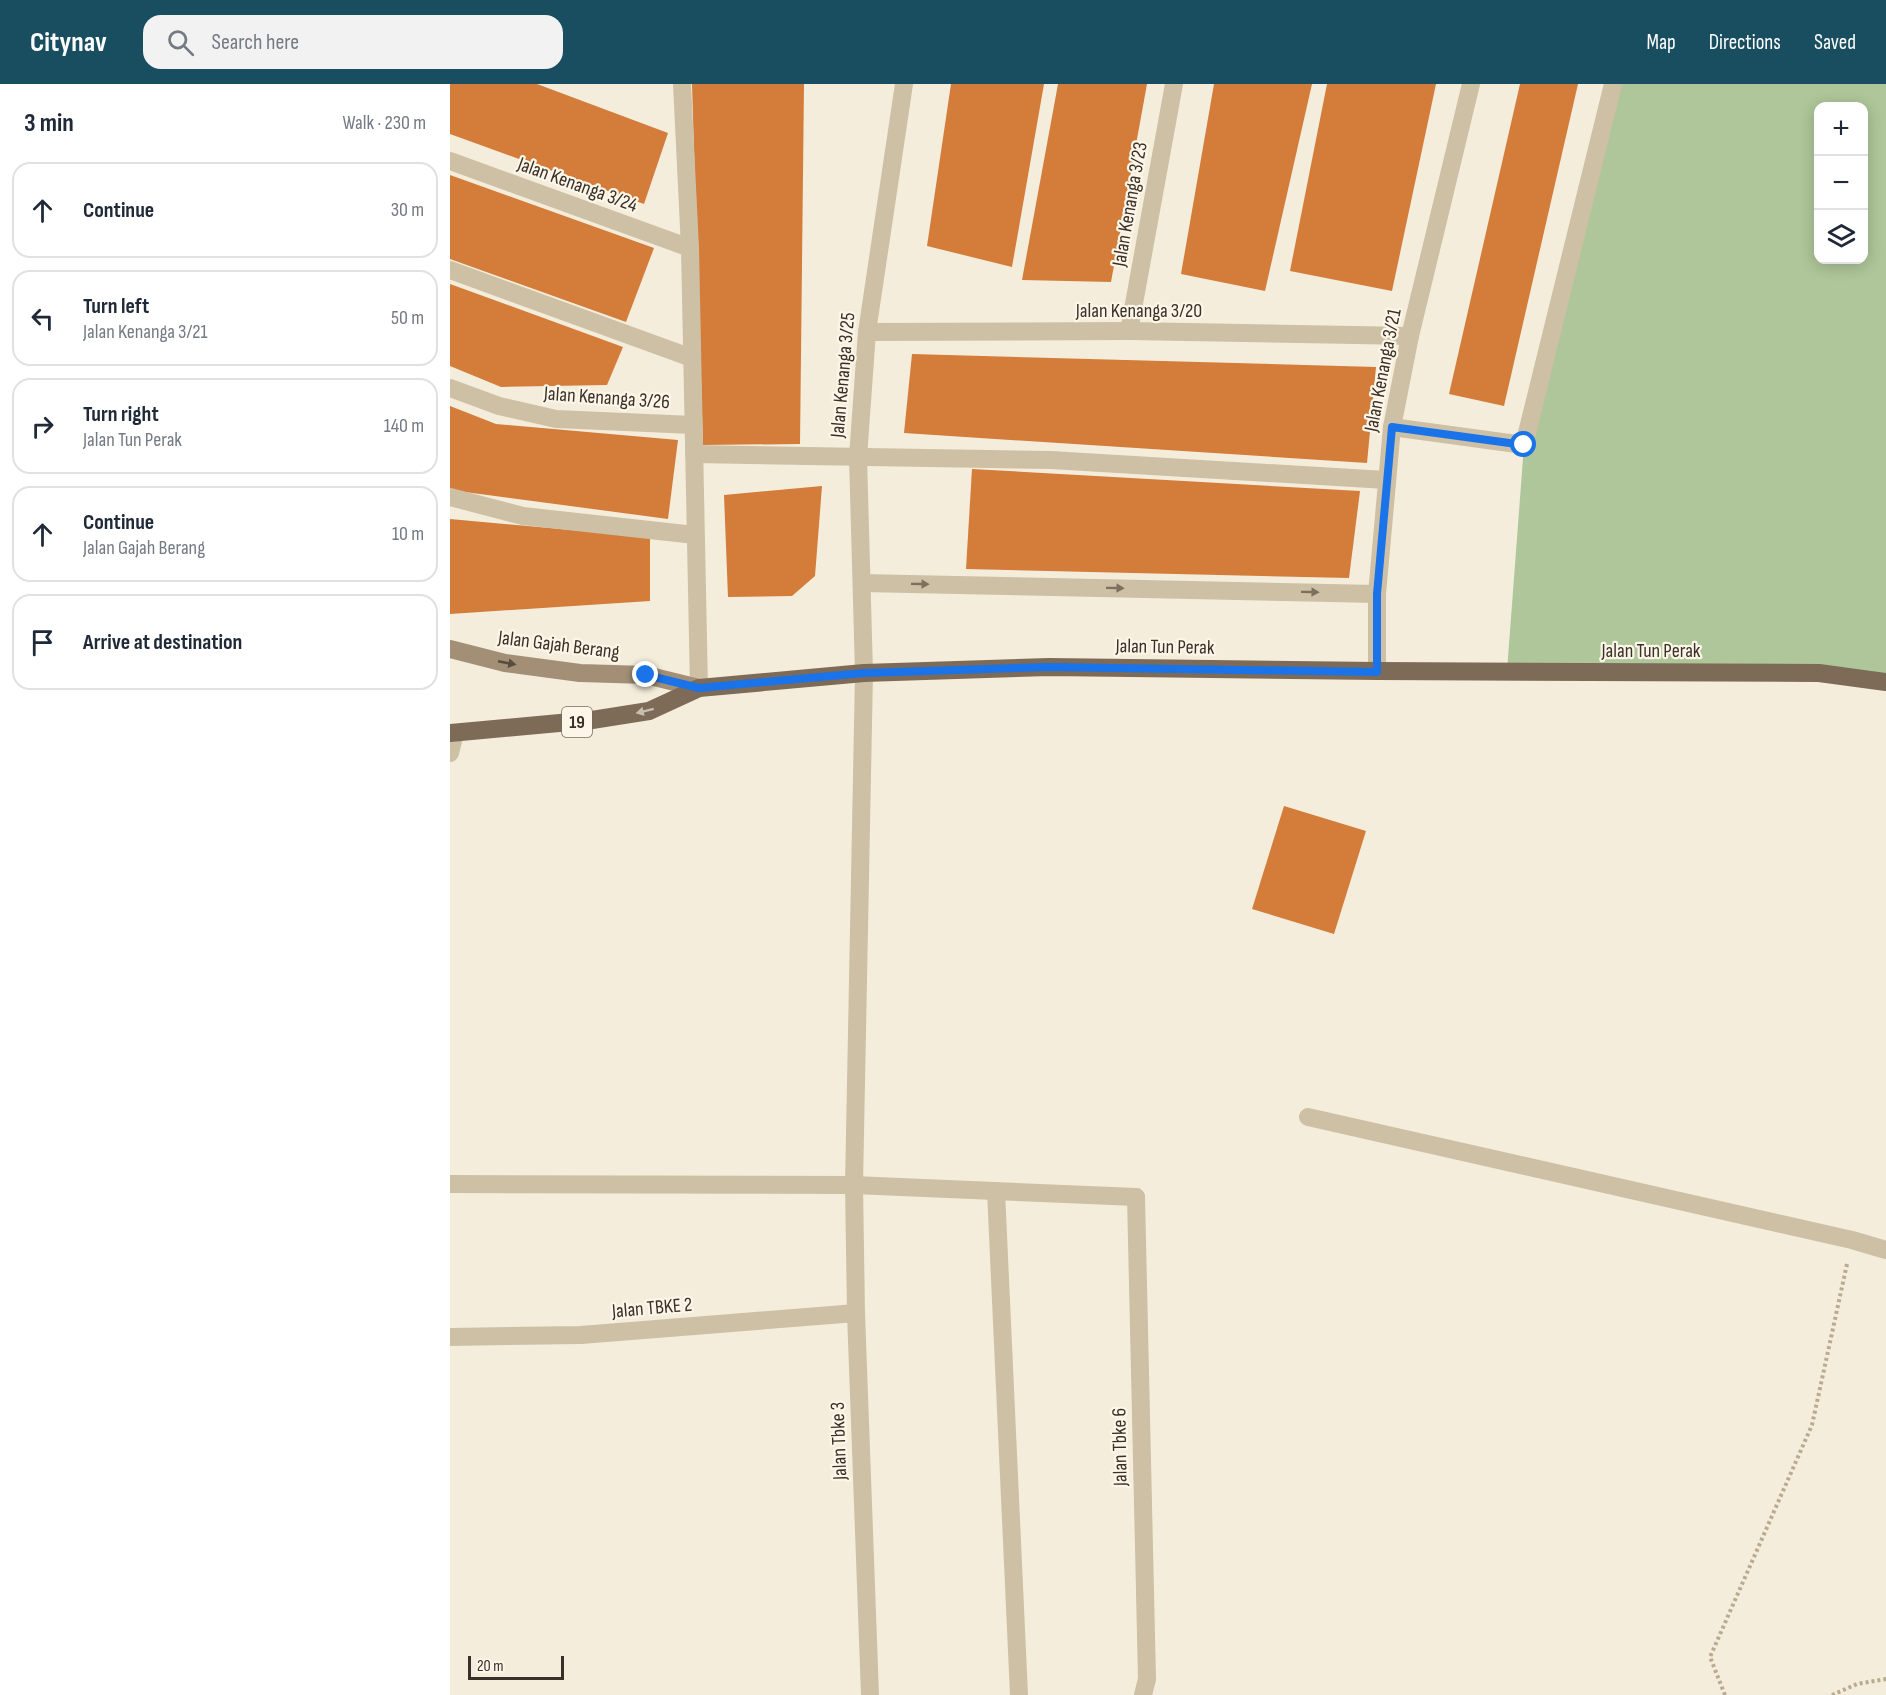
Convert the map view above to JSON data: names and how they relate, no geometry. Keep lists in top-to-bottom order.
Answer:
{
  "streets": {
    "main road": ["Jalan Tun Perak", "19"],
    "street": [
      "Jalan Kenanga 3/24",
      "Jalan Kenanga 3/23",
      "Jalan Kenanga 3/20",
      "Jalan Kenanga 3/21",
      "Jalan Kenanga 3/25",
      "Jalan Kenanga 3/26",
      "Jalan Gajah Berang",
      "Jalan TBKE 2",
      "Jalan Tbke 3",
      "Jalan Tbke 6"
    ]
  },
  "crossings": [
    ["Jalan Kenanga 3/23", "Jalan Kenanga 3/20"],
    ["Jalan Kenanga 3/20", "Jalan Kenanga 3/21"],
    ["Jalan Kenanga 3/20", "Jalan Kenanga 3/25"],
    ["Jalan Kenanga 3/21", "Jalan Tun Perak"],
    ["Jalan Kenanga 3/25", "Jalan Tun Perak"],
    ["Jalan Kenanga 3/25", "Jalan Tbke 3"],
    ["Jalan Gajah Berang", "Jalan Tun Perak"],
    ["Jalan TBKE 2", "Jalan Tbke 3"]
  ],
  "scale_bar": "20 m",
  "page": {
    "header": "Citynav",
    "search": "Search here",
    "nav": ["Map", "Directions", "Saved"],
    "heading": ["3 min", "Walk · 230 m"],
    "map_buttons": ["+", "−"],
    "list": [
      ["Continue", "30 m"],
      ["Turn left", "Jalan Kenanga 3/21", "50 m"],
      ["Turn right", "Jalan Tun Perak", "140 m"],
      ["Continue", "Jalan Gajah Berang", "10 m"],
      "Arrive at destination"
    ],
    "scale": "20 m"
  }
}
